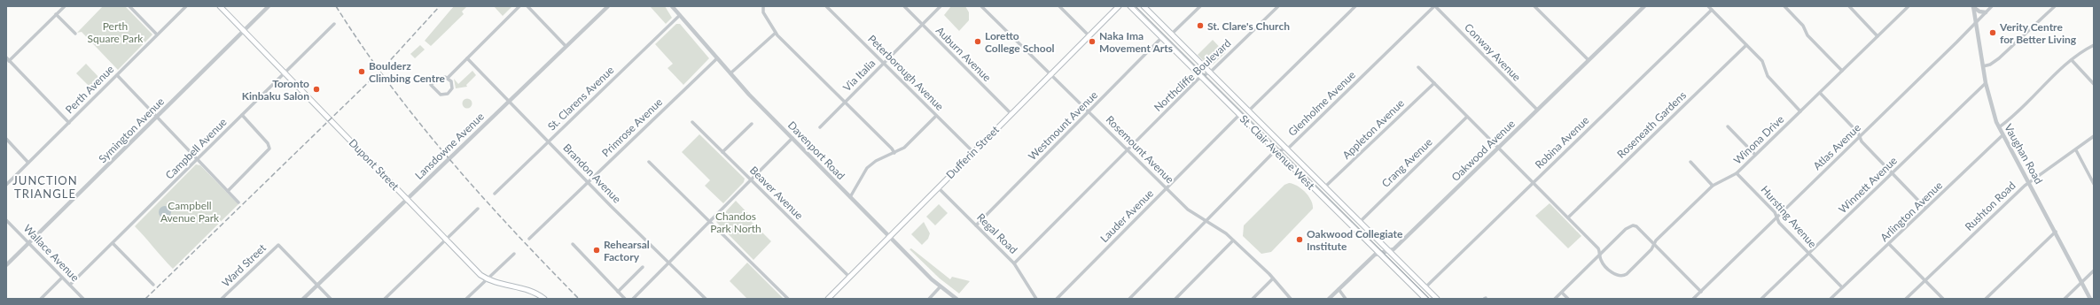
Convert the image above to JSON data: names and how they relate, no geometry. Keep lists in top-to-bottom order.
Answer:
{
  "streets": {
    "main road": ["Dufferin Street", "St. Clair Avenue West", "Dupont Street"],
    "street": [
      "Conway Avenue",
      "Auburn Avenue",
      "Peterborough Avenue",
      "Via Italia",
      "Northcliffe Boulevard",
      "Perth Avenue",
      "St. Clarens Avenue",
      "Glenholme Avenue",
      "Roseneath Gardens",
      "Westmount Avenue",
      "Primrose Avenue",
      "Appleton Avenue",
      "Symington Avenue",
      "Winona Drive",
      "Robina Avenue",
      "Lansdowne Avenue",
      "Atlas Avenue",
      "Campbell Avenue",
      "Rosemount Avenue",
      "Davenport Road",
      "Oakwood Avenue",
      "Vaughan Road",
      "Crang Avenue",
      "Brandon Avenue",
      "Winnett Avenue",
      "Beaver Avenue",
      "Rushton Road",
      "Arlington Avenue",
      "Lauder Avenue",
      "Hursting Avenue",
      "Regal Road",
      "Wallace Avenue",
      "Ward Street"
    ]
  },
  "crossings": [
    ["Conway Avenue", "Glenholme Avenue"],
    ["Conway Avenue", "Oakwood Avenue"],
    ["Auburn Avenue", "Via Italia"],
    ["Auburn Avenue", "Dufferin Street"],
    ["Peterborough Avenue", "Via Italia"],
    ["Peterborough Avenue", "Dufferin Street"],
    ["Northcliffe Boulevard", "Rosemount Avenue"],
    ["Northcliffe Boulevard", "St. Clair Avenue West"],
    ["Northcliffe Boulevard", "Regal Road"],
    ["St. Clarens Avenue", "Davenport Road"],
    ["St. Clarens Avenue", "Brandon Avenue"],
    ["Glenholme Avenue", "Rosemount Avenue"],
    ["Glenholme Avenue", "St. Clair Avenue West"],
    ["Westmount Avenue", "Rosemount Avenue"],
    ["Westmount Avenue", "St. Clair Avenue West"],
    ["Westmount Avenue", "Regal Road"],
    ["Primrose Avenue", "Davenport Road"],
    ["Primrose Avenue", "Brandon Avenue"],
    ["Appleton Avenue", "St. Clair Avenue West"],
    ["Symington Avenue", "Dupont Street"],
    ["Symington Avenue", "Wallace Avenue"],
    ["Winona Drive", "Hursting Avenue"],
    ["Robina Avenue", "St. Clair Avenue West"],
    ["Lansdowne Avenue", "Dupont Street"],
    ["Lansdowne Avenue", "Brandon Avenue"],
    ["Lansdowne Avenue", "Ward Street"],
    ["Atlas Avenue", "Vaughan Road"],
    ["Atlas Avenue", "Hursting Avenue"],
    ["Campbell Avenue", "Dupont Street"],
    ["Campbell Avenue", "Wallace Avenue"],
    ["Rosemount Avenue", "Dufferin Street"],
    ["Rosemount Avenue", "Lauder Avenue"],
    ["Davenport Road", "Dufferin Street"],
    ["Oakwood Avenue", "St. Clair Avenue West"],
    ["Dufferin Street", "Beaver Avenue"],
    ["Dufferin Street", "Regal Road"],
    ["St. Clair Avenue West", "Crang Avenue"],
    ["St. Clair Avenue West", "Lauder Avenue"],
    ["Vaughan Road", "Winnett Avenue"],
    ["Vaughan Road", "Rushton Road"],
    ["Vaughan Road", "Arlington Avenue"],
    ["Winnett Avenue", "Hursting Avenue"],
    ["Arlington Avenue", "Hursting Avenue"]
  ],
  "districts": ["JUNCTION TRIANGLE"],
  "parks": ["Perth Square Park", "Campbell Avenue Park", "Chandos Park North"],
  "places": [
    "St. Clare's Church",
    "Verity Centre for Better Living",
    "Loretto College School",
    "Naka Ima Movement Arts",
    "Boulderz Climbing Centre",
    "Toronto Kinbaku Salon",
    "Oakwood Collegiate Institute",
    "Rehearsal Factory"
  ]
}
